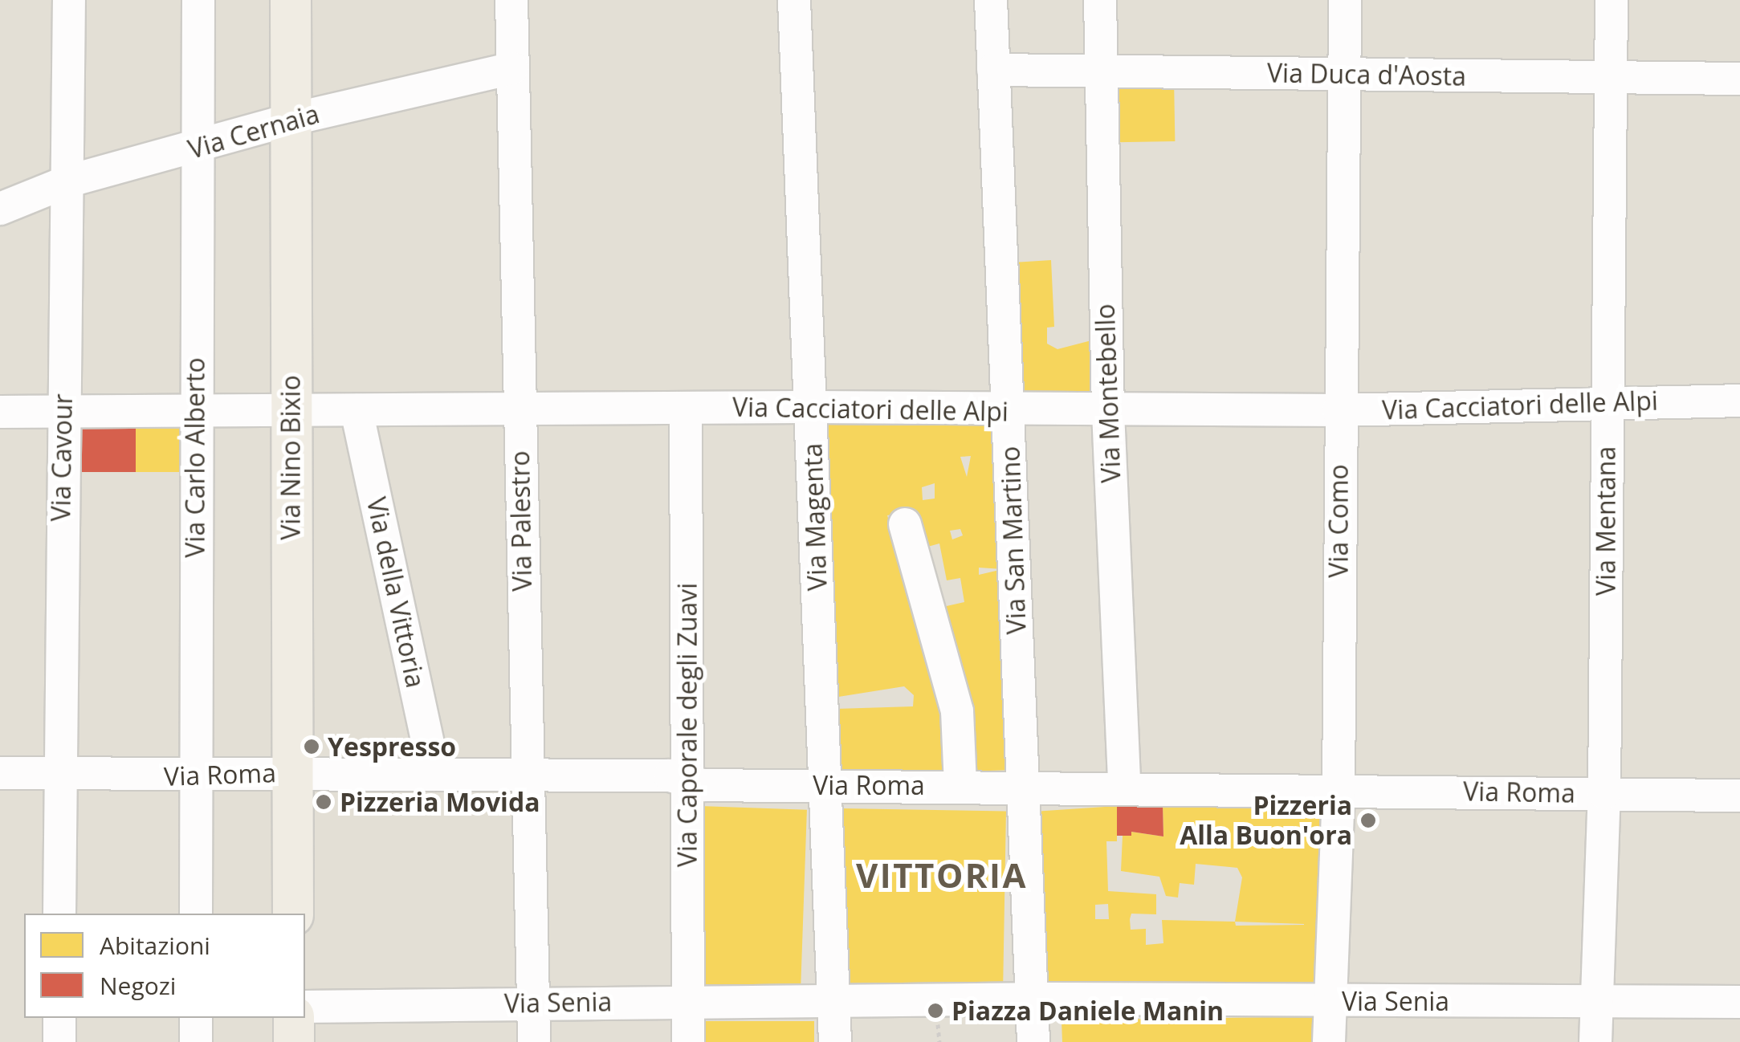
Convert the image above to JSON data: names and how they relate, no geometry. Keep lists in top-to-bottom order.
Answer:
{
  "streets": {
    "main road": ["Via Nino Bixio"],
    "street": [
      "Via Duca d'Aosta",
      "Via Cernaia",
      "Via Montebello",
      "Via Cacciatori delle Alpi",
      "Via Cavour",
      "Via Carlo Alberto",
      "Via Magenta",
      "Via Palestro",
      "Via Como",
      "Via Mentana",
      "Via San Martino",
      "Via della Vittoria",
      "Via Caporale degli Zuavi",
      "Via Roma",
      "Via Senia"
    ]
  },
  "crossings": [
    ["Via Duca d'Aosta", "Via Montebello"],
    ["Via Duca d'Aosta", "Via Como"],
    ["Via Duca d'Aosta", "Via Mentana"],
    ["Via Duca d'Aosta", "Via San Martino"],
    ["Via Cernaia", "Via Cavour"],
    ["Via Cernaia", "Via Carlo Alberto"],
    ["Via Cernaia", "Via Nino Bixio"],
    ["Via Cernaia", "Via Palestro"],
    ["Via Montebello", "Via Cacciatori delle Alpi"],
    ["Via Montebello", "Via Roma"],
    ["Via Cacciatori delle Alpi", "Via Cavour"],
    ["Via Cacciatori delle Alpi", "Via Carlo Alberto"],
    ["Via Cacciatori delle Alpi", "Via Nino Bixio"],
    ["Via Cacciatori delle Alpi", "Via Magenta"],
    ["Via Cacciatori delle Alpi", "Via Palestro"],
    ["Via Cacciatori delle Alpi", "Via Como"],
    ["Via Cacciatori delle Alpi", "Via Mentana"],
    ["Via Cacciatori delle Alpi", "Via San Martino"],
    ["Via Cacciatori delle Alpi", "Via della Vittoria"],
    ["Via Cacciatori delle Alpi", "Via Caporale degli Zuavi"],
    ["Via Cavour", "Via Roma"],
    ["Via Carlo Alberto", "Via Roma"],
    ["Via Nino Bixio", "Via Roma"],
    ["Via Magenta", "Via Roma"],
    ["Via Magenta", "Via Senia"],
    ["Via Palestro", "Via Roma"],
    ["Via Palestro", "Via Senia"],
    ["Via Como", "Via Roma"],
    ["Via Como", "Via Senia"],
    ["Via Mentana", "Via Roma"],
    ["Via Mentana", "Via Senia"],
    ["Via San Martino", "Via Roma"],
    ["Via San Martino", "Via Senia"],
    ["Via della Vittoria", "Via Roma"],
    ["Via Caporale degli Zuavi", "Via Roma"],
    ["Via Caporale degli Zuavi", "Via Senia"]
  ],
  "districts": ["VITTORIA"],
  "places": [
    "Yespresso",
    "Pizzeria Movida",
    "Pizzeria Alla Buon'ora",
    "Piazza Daniele Manin"
  ],
  "legend": ["Abitazioni", "Negozi"]
}
